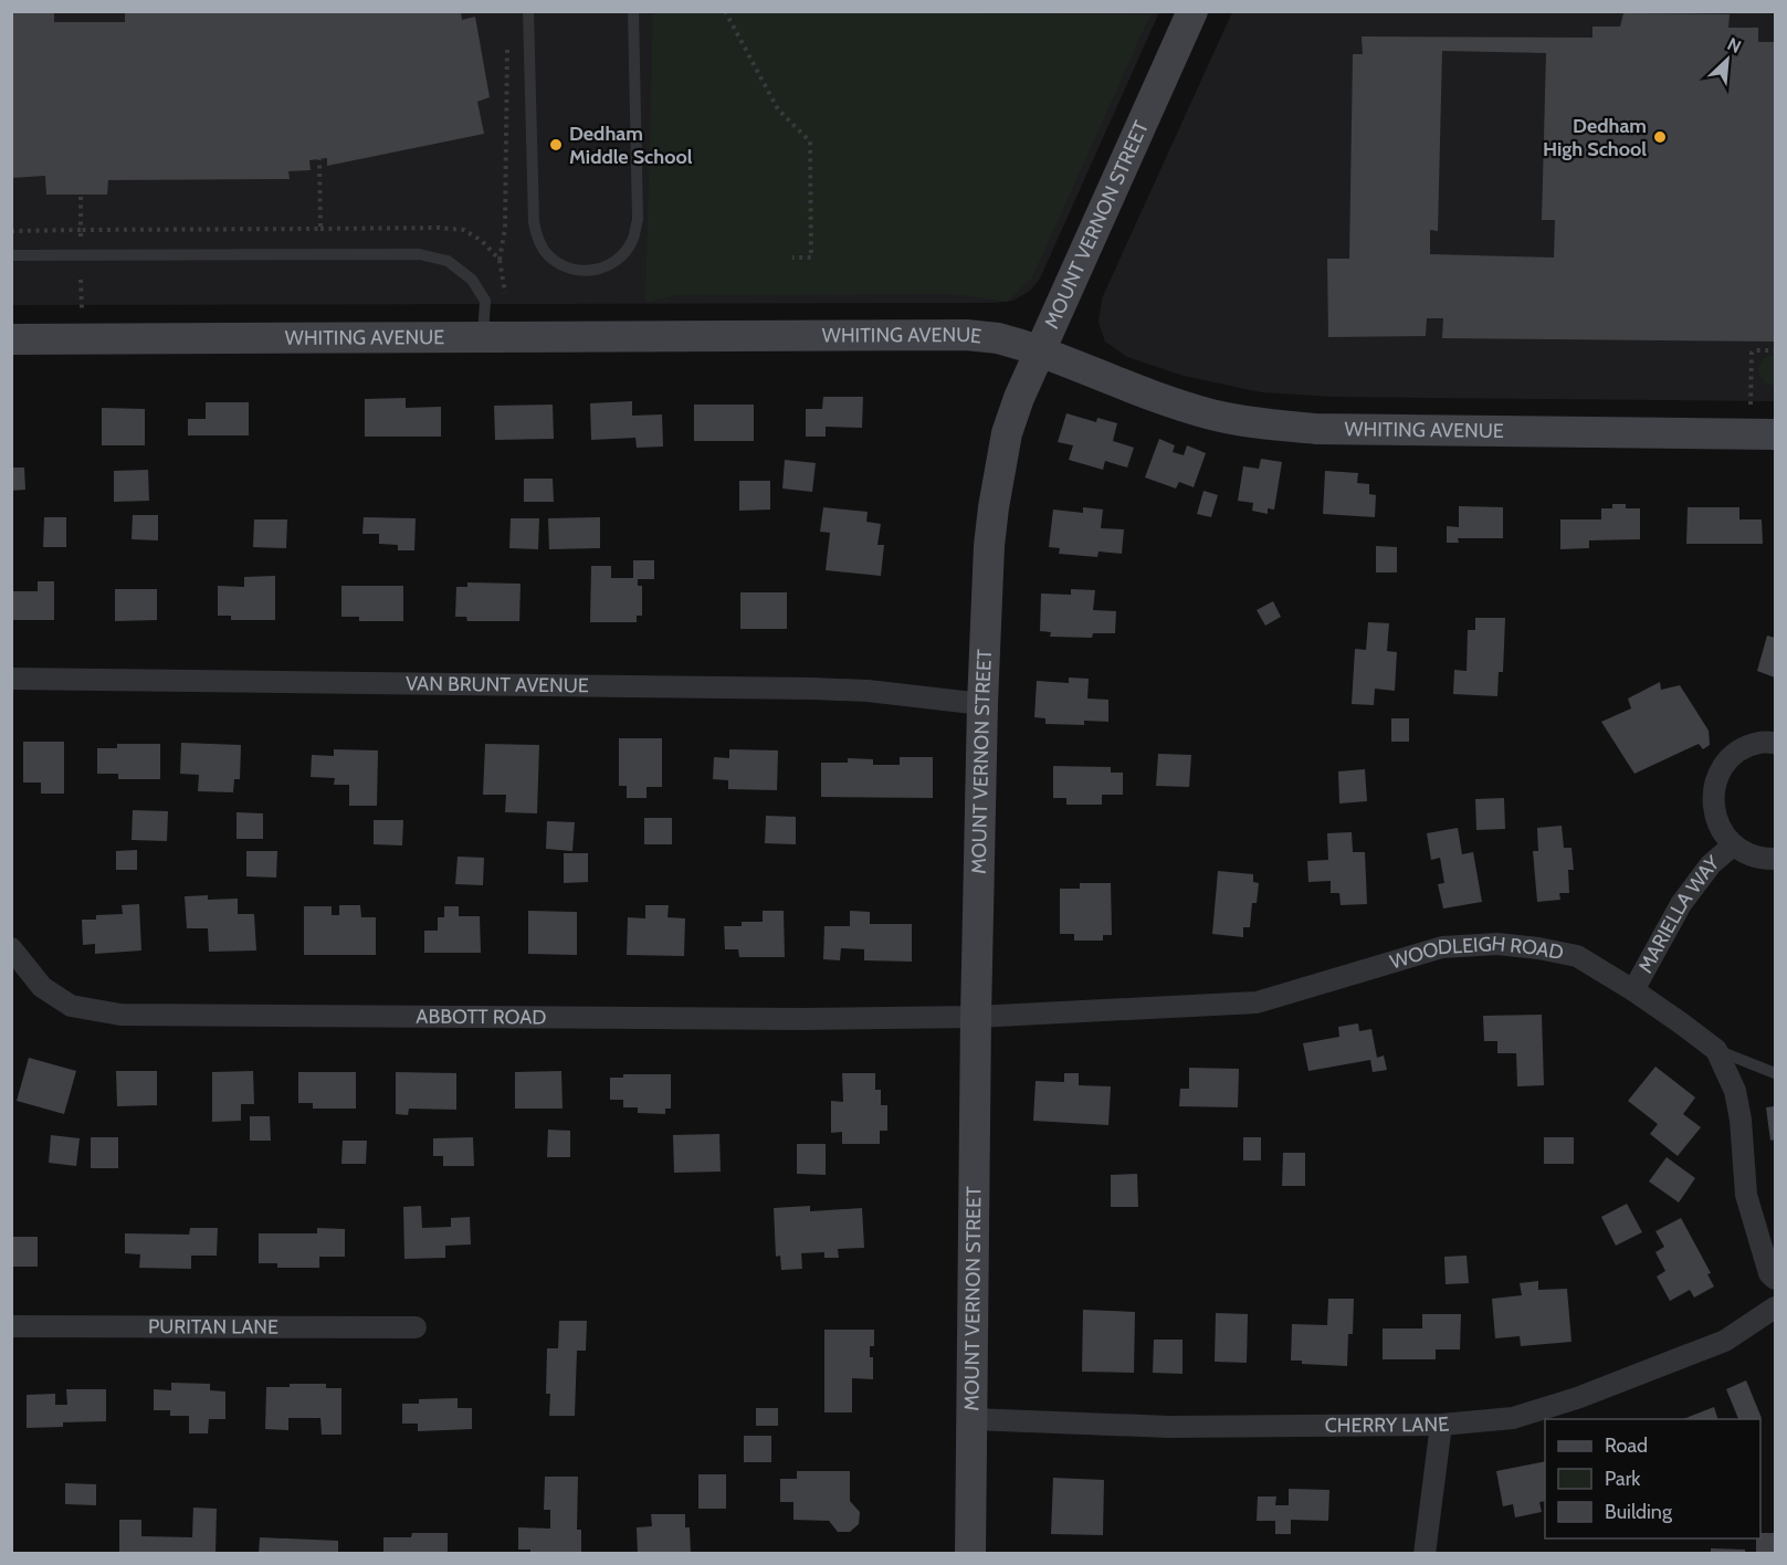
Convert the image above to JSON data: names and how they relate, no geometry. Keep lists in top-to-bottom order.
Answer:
{
  "streets": {
    "street": [
      "MOUNT VERNON STREET",
      "WHITING AVENUE",
      "VAN BRUNT AVENUE",
      "MARIELLA WAY",
      "WOODLEIGH ROAD",
      "ABBOTT ROAD",
      "PURITAN LANE",
      "CHERRY LANE"
    ]
  },
  "crossings": [
    ["MOUNT VERNON STREET", "WHITING AVENUE"],
    ["MOUNT VERNON STREET", "VAN BRUNT AVENUE"],
    ["MOUNT VERNON STREET", "WOODLEIGH ROAD"],
    ["MOUNT VERNON STREET", "ABBOTT ROAD"],
    ["MOUNT VERNON STREET", "CHERRY LANE"],
    ["MARIELLA WAY", "WOODLEIGH ROAD"],
    ["WOODLEIGH ROAD", "ABBOTT ROAD"]
  ],
  "places": ["Dedham High School", "Dedham Middle School"],
  "legend": ["Road", "Park", "Building"],
  "north": "top right"
}
